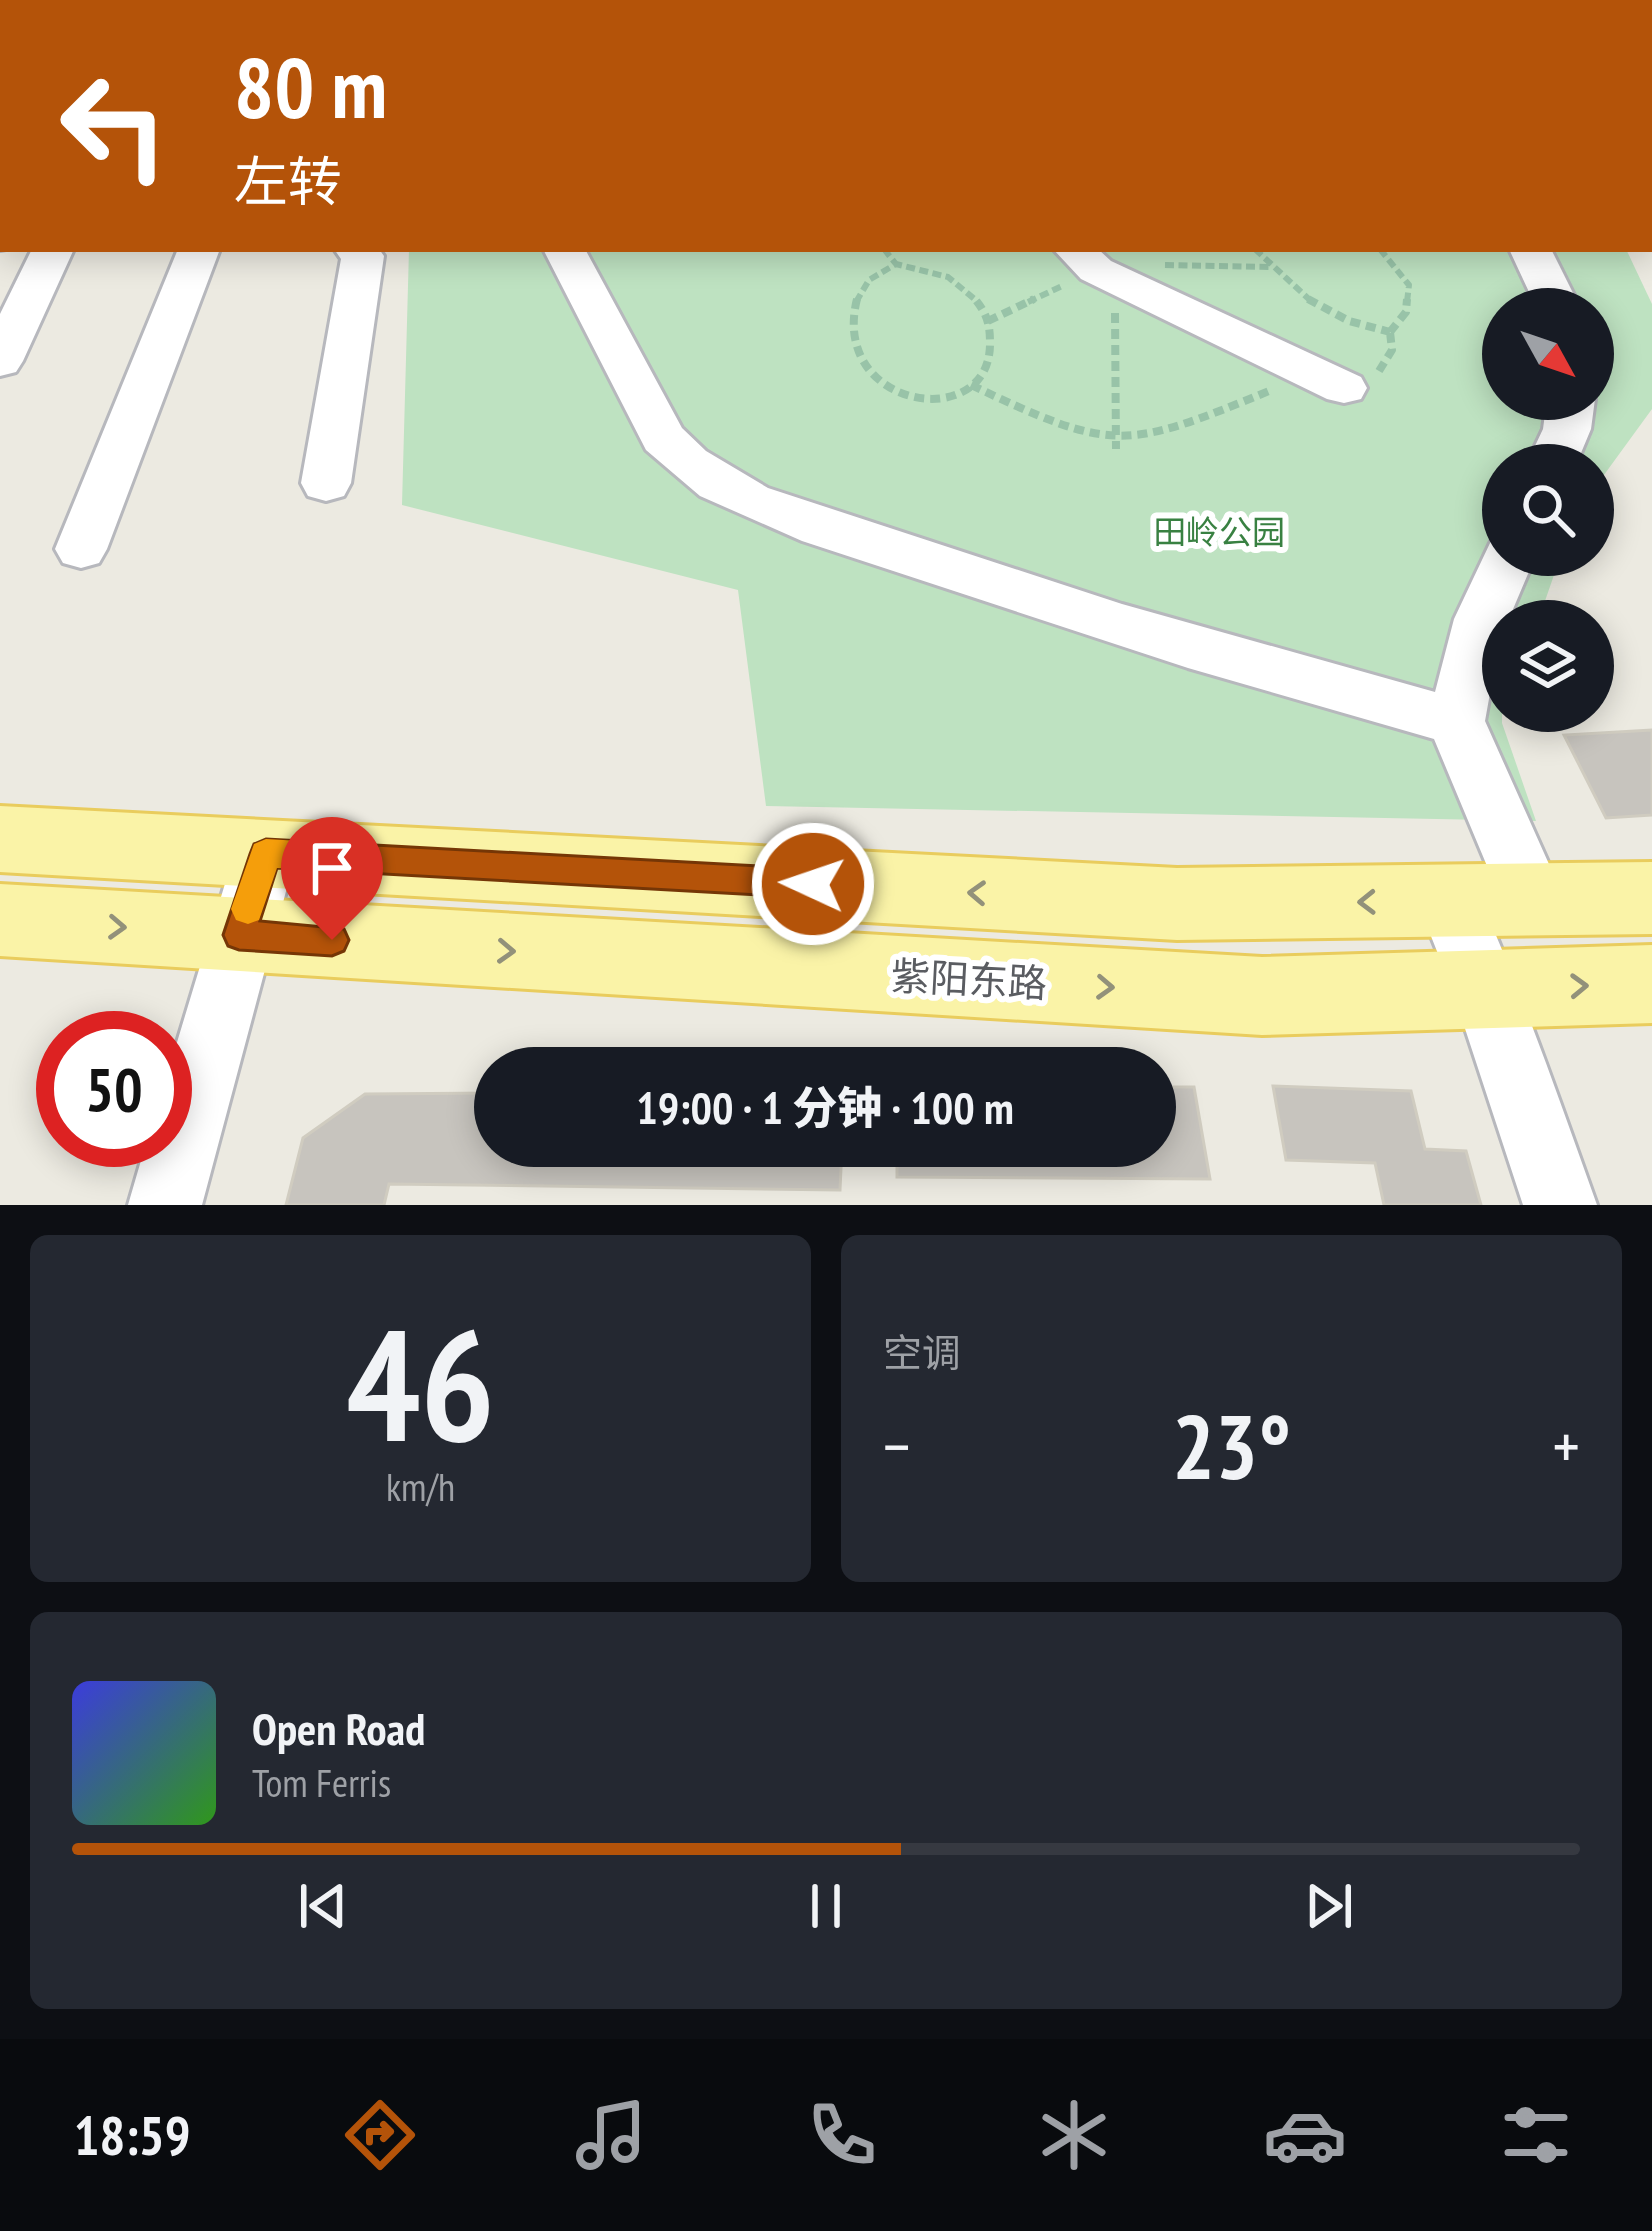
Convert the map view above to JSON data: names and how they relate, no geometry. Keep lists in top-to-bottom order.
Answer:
{
  "streets": {
    "main road": ["紫阳东路"]
  },
  "parks": ["田岭公园"],
  "north": "bottom right",
  "page": {
    "turn": ["80 m", "左转"],
    "limit": "50",
    "trip": "19:00 · 1 分钟 · 100 m",
    "tile": [
      ["46", "km/h"],
      "空调"
    ],
    "heat": ["−", "23°", "+"],
    "song": ["Open Road", "Tom Ferris"],
    "tabs": "18:59"
  }
}
